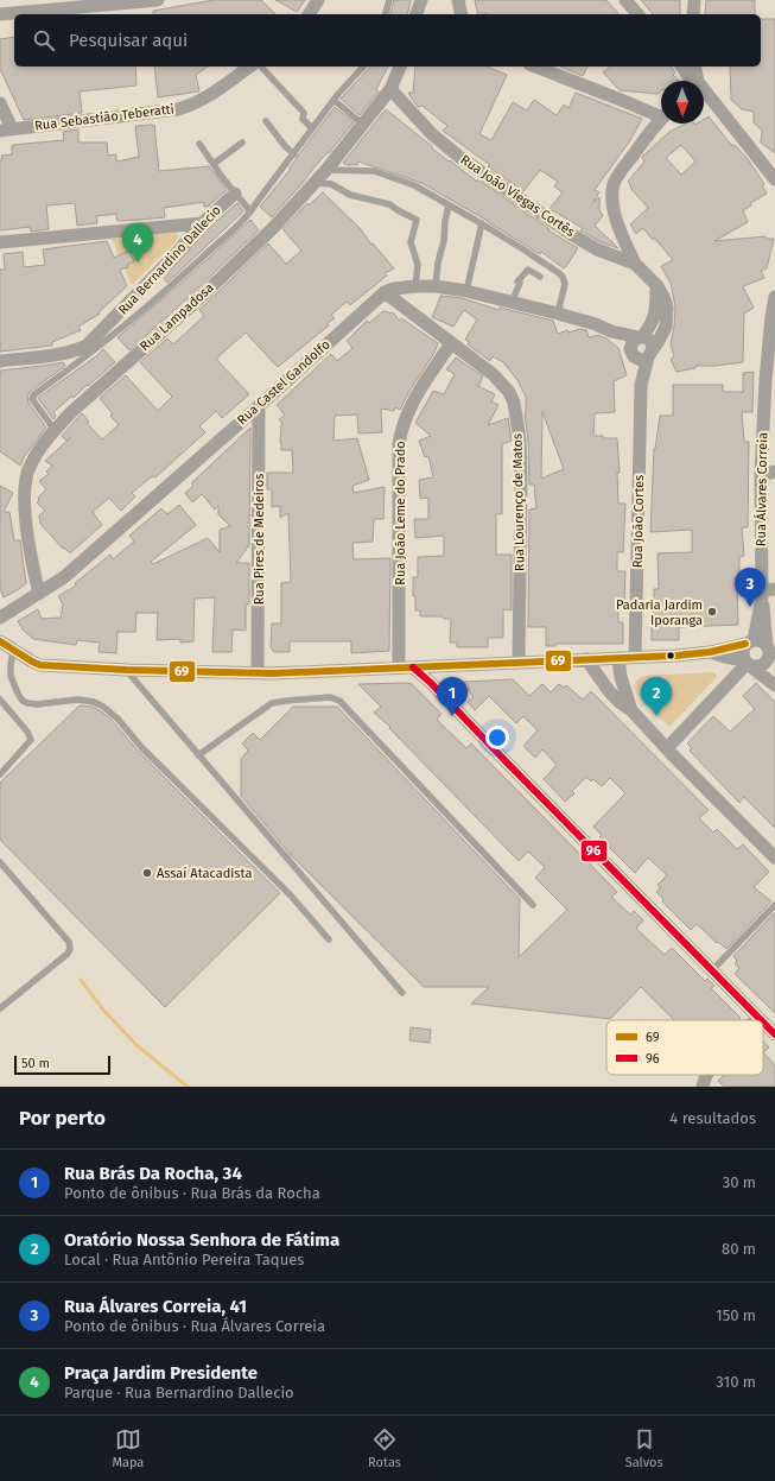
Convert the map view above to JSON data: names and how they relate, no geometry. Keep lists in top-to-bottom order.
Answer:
{
  "streets": {
    "street": [
      "Rua Sebastião Teberatti",
      "Rua João Viegas Cortês",
      "Rua Bernardino Dallecio",
      "Rua Lampadosa",
      "Rua Castel Gandolfo",
      "Rua Álvares Correia",
      "Rua Lourenço de Matos",
      "Rua João Leme do Prado",
      "Rua João Cortes",
      "Rua Pires de Medeiros"
    ]
  },
  "crossings": [
    ["Rua João Viegas Cortês", "Rua Lampadosa"],
    ["Rua João Viegas Cortês", "Rua Castel Gandolfo"],
    ["Rua João Viegas Cortês", "Rua João Cortes"],
    ["Rua Lampadosa", "Rua Castel Gandolfo"],
    ["Rua Castel Gandolfo", "Rua Lourenço de Matos"],
    ["Rua Castel Gandolfo", "Rua Pires de Medeiros"],
    ["Rua Lourenço de Matos", "Rua João Leme do Prado"]
  ],
  "places": ["Padaria Jardim Iporanga", "Assaí Atacadista"],
  "lines": ["transit line 69", "transit line 96"],
  "legend": ["69", "96"],
  "scale_bar": "50 m",
  "north": "bottom",
  "page": {
    "search": "Pesquisar aqui",
    "pins": [
      "4",
      "3",
      "1",
      "2"
    ],
    "scale": "50 m",
    "heading": ["Por perto", "4 resultados"],
    "list": [
      {
        "mark": "1",
        "name": "Rua Brás Da Rocha, 34",
        "note": "Ponto de ônibus · Rua Brás da Rocha",
        "value": "30 m"
      },
      {
        "mark": "2",
        "name": "Oratório Nossa Senhora de Fátima",
        "note": "Local · Rua Antônio Pereira Taques",
        "value": "80 m"
      },
      {
        "mark": "3",
        "name": "Rua Álvares Correia, 41",
        "note": "Ponto de ônibus · Rua Álvares Correia",
        "value": "150 m"
      },
      {
        "mark": "4",
        "name": "Praça Jardim Presidente",
        "note": "Parque · Rua Bernardino Dallecio",
        "value": "310 m"
      }
    ],
    "nav": ["Mapa", "Rotas", "Salvos"]
  }
}
